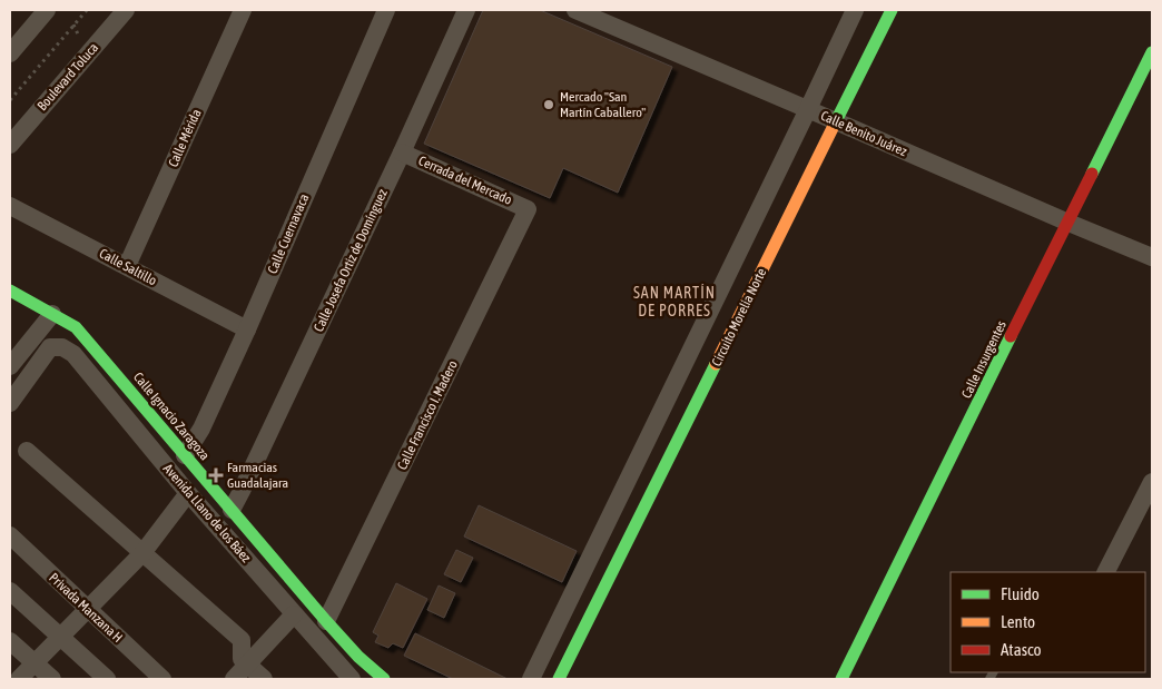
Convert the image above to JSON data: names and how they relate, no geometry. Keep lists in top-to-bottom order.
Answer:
{
  "streets": {
    "street": [
      "Boulevard Toluca",
      "Calle Benito Juárez",
      "Calle Mérida",
      "Cerrada del Mercado",
      "Calle Cuernavaca",
      "Calle Josefa Ortiz de Domínguez",
      "Calle Saltillo",
      "Circuito Morelia Norte",
      "Calle Insurgentes",
      "Calle Francisco I. Madero",
      "Calle Ignacio Zaragoza",
      "Avenida Llano de los Báez",
      "Privada Manzana H"
    ]
  },
  "crossings": [
    ["Calle Benito Juárez", "Circuito Morelia Norte"],
    ["Calle Benito Juárez", "Calle Insurgentes"],
    ["Calle Mérida", "Calle Saltillo"],
    ["Cerrada del Mercado", "Calle Josefa Ortiz de Domínguez"],
    ["Cerrada del Mercado", "Calle Francisco I. Madero"],
    ["Calle Cuernavaca", "Calle Saltillo"],
    ["Calle Cuernavaca", "Calle Ignacio Zaragoza"],
    ["Calle Josefa Ortiz de Domínguez", "Calle Ignacio Zaragoza"],
    ["Calle Francisco I. Madero", "Calle Ignacio Zaragoza"]
  ],
  "districts": ["SAN MARTÍN DE PORRES"],
  "places": {
    "other": ["Mercado \"San Martín Caballero\""],
    "health": ["Farmacias Guadalajara"]
  },
  "legend": ["Fluido", "Lento", "Atasco"]
}
